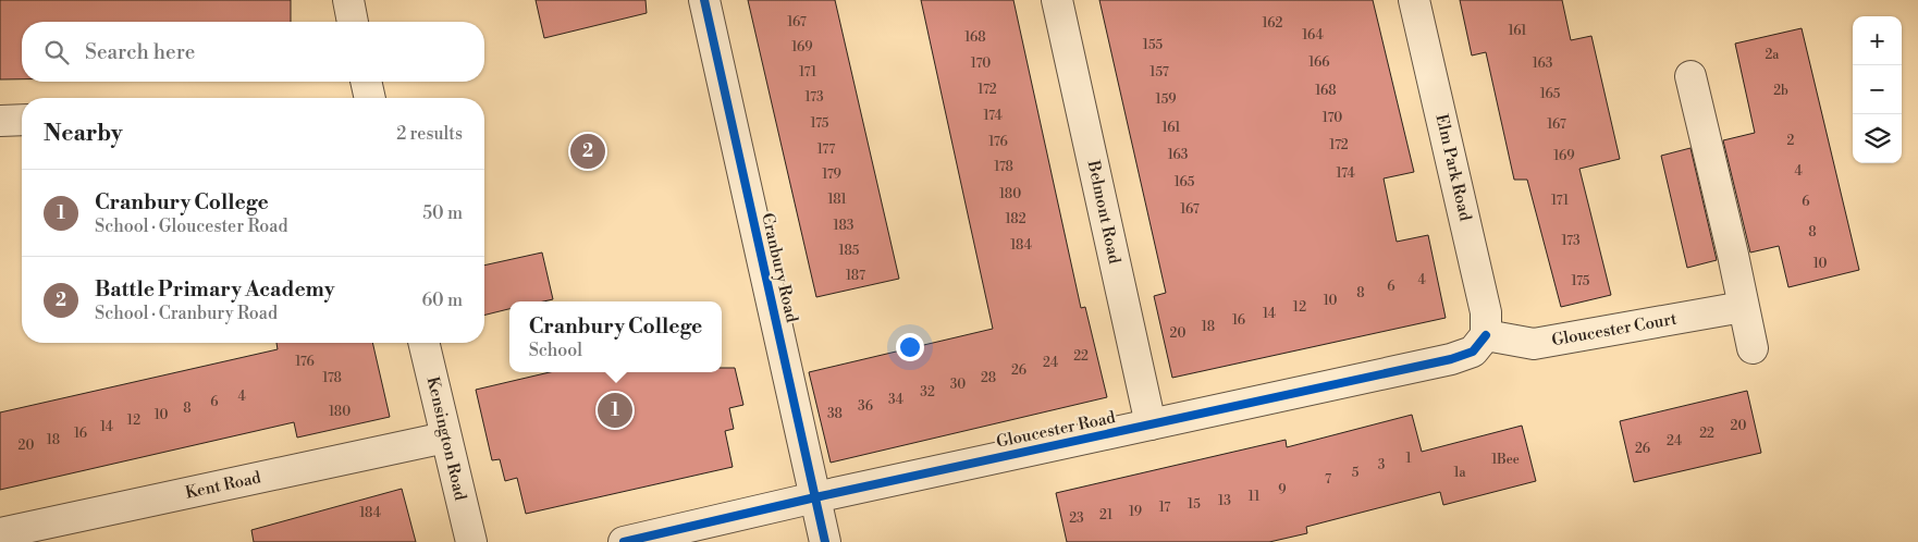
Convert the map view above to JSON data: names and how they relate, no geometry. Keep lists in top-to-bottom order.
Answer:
{
  "streets": {
    "street": [
      "Elm Park Road",
      "Belmont Road",
      "Cranbury Road",
      "Gloucester Court",
      "Gloucester Road",
      "Kensington Road",
      "Kent Road"
    ]
  },
  "crossings": [
    ["Elm Park Road", "Gloucester Court"],
    ["Elm Park Road", "Gloucester Road"],
    ["Belmont Road", "Gloucester Road"],
    ["Cranbury Road", "Gloucester Road"],
    ["Gloucester Court", "Gloucester Road"],
    ["Kensington Road", "Kent Road"]
  ],
  "house_numbers": [
    "167",
    "162",
    "161",
    "164",
    "168",
    "155",
    "169",
    "2a",
    "166",
    "170",
    "163",
    "171",
    "157",
    "172",
    "168",
    "2b",
    "165",
    "173",
    "159",
    "174",
    "170",
    "175",
    "167",
    "161",
    "2",
    "176",
    "172",
    "177",
    "163",
    "169",
    "178",
    "4",
    "174",
    "179",
    "165",
    "180",
    "181",
    "171",
    "6",
    "167",
    "182",
    "183",
    "8",
    "173",
    "184",
    "185",
    "10",
    "187",
    "4",
    "175",
    "6",
    "8",
    "10",
    "12",
    "14",
    "16",
    "18",
    "20",
    "22",
    "176",
    "24",
    "26",
    "178",
    "28",
    "30",
    "32",
    "4",
    "34",
    "6",
    "36",
    "8",
    "180",
    "38",
    "10",
    "12",
    "20",
    "14",
    "16",
    "22",
    "18",
    "24",
    "20",
    "26",
    "1",
    "1Bee",
    "3",
    "5",
    "1a",
    "7",
    "9",
    "11",
    "13",
    "15",
    "17",
    "19",
    "184",
    "21",
    "23"
  ],
  "page": {
    "map_buttons": ["+", "−"],
    "search": "Search here",
    "heading": ["Nearby", "2 results"],
    "pins": ["2", "1"],
    "list": [
      {
        "mark": "1",
        "name": "Cranbury College",
        "note": "School · Gloucester Road",
        "value": "50 m"
      },
      {
        "mark": "2",
        "name": "Battle Primary Academy",
        "note": "School · Cranbury Road",
        "value": "60 m"
      }
    ],
    "popup": ["Cranbury College", "School"]
  }
}
